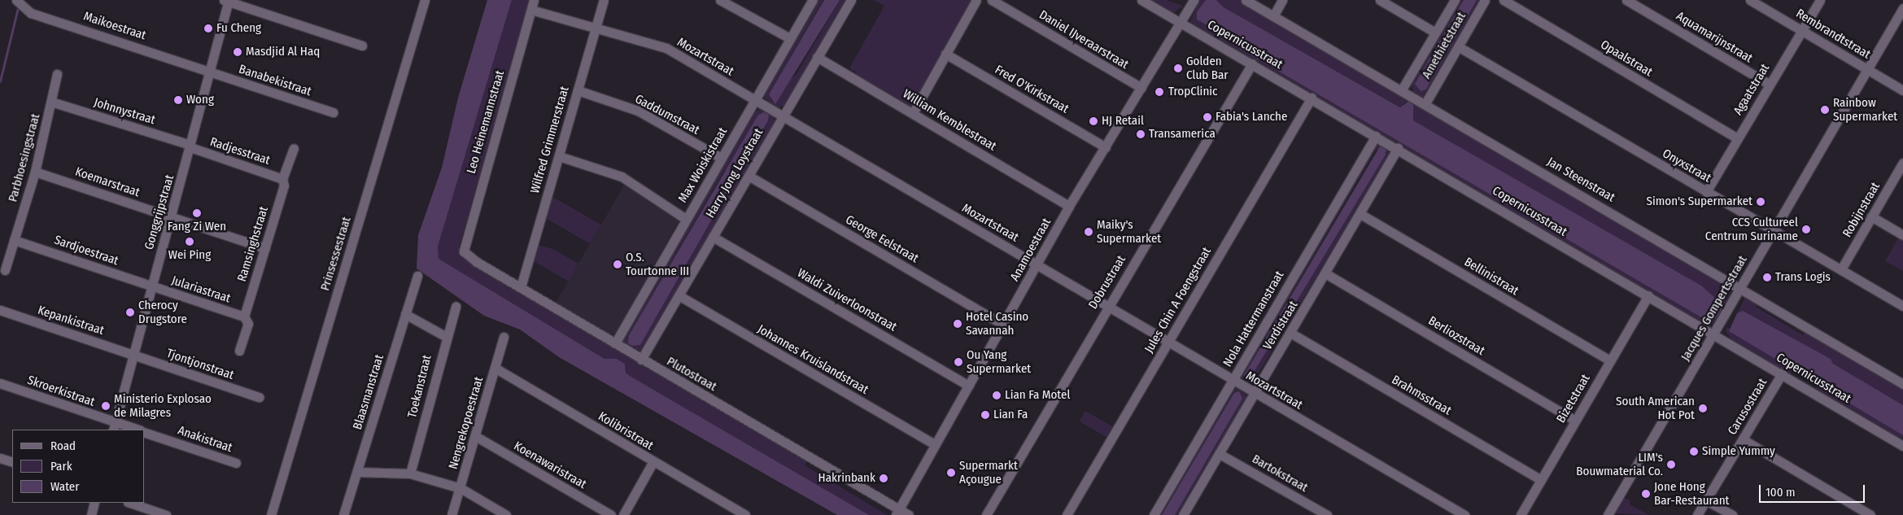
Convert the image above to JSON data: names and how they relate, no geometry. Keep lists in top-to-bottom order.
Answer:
{
  "streets": {
    "street": [
      "Maikoestraat",
      "Rembrandtstraat",
      "Aquamarijnstraat",
      "Daniel IJveraarstraat",
      "Copernicusstraat",
      "Amethietstraat",
      "Mozartstraat",
      "Opaalstraat",
      "Banabekistraat",
      "Fred O'Kirkstraat",
      "Agaatstraat",
      "Johnnystraat",
      "Gaddumstraat",
      "William Kemblestraat",
      "Leo Heinemannstraat",
      "Wilfred Grimmerstraat",
      "Radjesstraat",
      "Parbhoesingstraat",
      "Max Woiskistraat",
      "Onyxstraat",
      "Harry Jong Loystraat",
      "Jan Steenstraat",
      "Koemarstraat",
      "Robijnstraat",
      "Gonggrijpstraat",
      "George Eelstraat",
      "Ramsinghstraat",
      "Anamoestraat",
      "Sardjoestraat",
      "Prinsessestraat",
      "Bellinistraat",
      "Dobrustraat",
      "Julariastraat",
      "Waldi Zuiverloonstraat",
      "Jules Chin A Foengstraat",
      "Jacques Gompertsstraat",
      "Nola Hattermanstraat",
      "Kepankistraat",
      "Verdistraat",
      "Berliozstraat",
      "Johannes Kruislandstraat",
      "Tjontjonstraat",
      "Plutostraat",
      "Toekanstraat",
      "Skroerkistraat",
      "Blaasmanstraat",
      "Brahmsstraat",
      "Bizetstraat",
      "Carusostraat",
      "Nengrekopoestraat",
      "Kolibristraat",
      "Anakistraat",
      "Koenawaristraat",
      "Bartokstraat"
    ]
  },
  "crossings": [
    ["Maikoestraat", "Banabekistraat"],
    ["Maikoestraat", "Gonggrijpstraat"],
    ["Rembrandtstraat", "Agaatstraat"],
    ["Rembrandtstraat", "Jacques Gompertsstraat"],
    ["Aquamarijnstraat", "Agaatstraat"],
    ["Daniel IJveraarstraat", "Anamoestraat"],
    ["Copernicusstraat", "Anamoestraat"],
    ["Copernicusstraat", "Dobrustraat"],
    ["Copernicusstraat", "Jules Chin A Foengstraat"],
    ["Copernicusstraat", "Jacques Gompertsstraat"],
    ["Copernicusstraat", "Nola Hattermanstraat"],
    ["Copernicusstraat", "Verdistraat"],
    ["Copernicusstraat", "Bizetstraat"],
    ["Copernicusstraat", "Carusostraat"],
    ["Amethietstraat", "Onyxstraat"],
    ["Amethietstraat", "Jan Steenstraat"],
    ["Mozartstraat", "Leo Heinemannstraat"],
    ["Mozartstraat", "Wilfred Grimmerstraat"],
    ["Mozartstraat", "Max Woiskistraat"],
    ["Mozartstraat", "Harry Jong Loystraat"],
    ["Mozartstraat", "Anamoestraat"],
    ["Mozartstraat", "Dobrustraat"],
    ["Mozartstraat", "Jules Chin A Foengstraat"],
    ["Mozartstraat", "Nola Hattermanstraat"],
    ["Mozartstraat", "Verdistraat"],
    ["Opaalstraat", "Agaatstraat"],
    ["Banabekistraat", "Gonggrijpstraat"],
    ["Fred O'Kirkstraat", "Anamoestraat"],
    ["Agaatstraat", "Onyxstraat"],
    ["Johnnystraat", "Radjesstraat"],
    ["Johnnystraat", "Parbhoesingstraat"],
    ["Johnnystraat", "Gonggrijpstraat"],
    ["Gaddumstraat", "Wilfred Grimmerstraat"],
    ["Gaddumstraat", "Max Woiskistraat"],
    ["William Kemblestraat", "Harry Jong Loystraat"],
    ["William Kemblestraat", "Anamoestraat"],
    ["Leo Heinemannstraat", "Plutostraat"],
    ["Wilfred Grimmerstraat", "Plutostraat"],
    ["Radjesstraat", "Gonggrijpstraat"],
    ["Radjesstraat", "Ramsinghstraat"],
    ["Parbhoesingstraat", "Koemarstraat"],
    ["Parbhoesingstraat", "Sardjoestraat"],
    ["Max Woiskistraat", "Plutostraat"],
    ["Onyxstraat", "Robijnstraat"],
    ["Onyxstraat", "Jacques Gompertsstraat"],
    ["Harry Jong Loystraat", "George Eelstraat"],
    ["Harry Jong Loystraat", "Waldi Zuiverloonstraat"],
    ["Harry Jong Loystraat", "Johannes Kruislandstraat"],
    ["Harry Jong Loystraat", "Plutostraat"],
    ["Jan Steenstraat", "Jacques Gompertsstraat"],
    ["Koemarstraat", "Gonggrijpstraat"],
    ["Koemarstraat", "Ramsinghstraat"],
    ["Gonggrijpstraat", "Sardjoestraat"],
    ["Gonggrijpstraat", "Julariastraat"],
    ["Gonggrijpstraat", "Kepankistraat"],
    ["Gonggrijpstraat", "Tjontjonstraat"],
    ["Gonggrijpstraat", "Skroerkistraat"],
    ["George Eelstraat", "Anamoestraat"],
    ["Ramsinghstraat", "Julariastraat"],
    ["Anamoestraat", "Waldi Zuiverloonstraat"],
    ["Anamoestraat", "Johannes Kruislandstraat"],
    ["Anamoestraat", "Plutostraat"],
    ["Sardjoestraat", "Julariastraat"],
    ["Bellinistraat", "Verdistraat"],
    ["Bellinistraat", "Bizetstraat"],
    ["Kepankistraat", "Tjontjonstraat"],
    ["Verdistraat", "Berliozstraat"],
    ["Verdistraat", "Brahmsstraat"],
    ["Verdistraat", "Bartokstraat"],
    ["Berliozstraat", "Bizetstraat"],
    ["Brahmsstraat", "Bizetstraat"],
    ["Nengrekopoestraat", "Kolibristraat"],
    ["Nengrekopoestraat", "Koenawaristraat"]
  ],
  "places": [
    "Fu Cheng",
    "Masdjid Al Haq",
    "Golden Club Bar",
    "TropClinic",
    "Wong",
    "Rainbow Supermarket",
    "Fabia's Lanche",
    "HJ Retail",
    "Transamerica",
    "Simon's Supermarket",
    "Fang Zi Wen",
    "CCS Cultureel Centrum Suriname",
    "Maiky's Supermarket",
    "Wei Ping",
    "O.S. Tourtonne III",
    "Trans Logis",
    "Cherocy Drugstore",
    "Hotel Casino Savannah",
    "Ou Yang Supermarket",
    "Lian Fa Motel",
    "Ministerio Explosao de Milagres",
    "South American Hot Pot",
    "Lian Fa",
    "Simple Yummy",
    "LIM's Bouwmaterial Co.",
    "Supermarkt Açougue",
    "Hakrinbank",
    "Jone Hong Bar-Restaurant"
  ],
  "legend": ["Road", "Park", "Water"],
  "scale_bar": "100 m"
}
